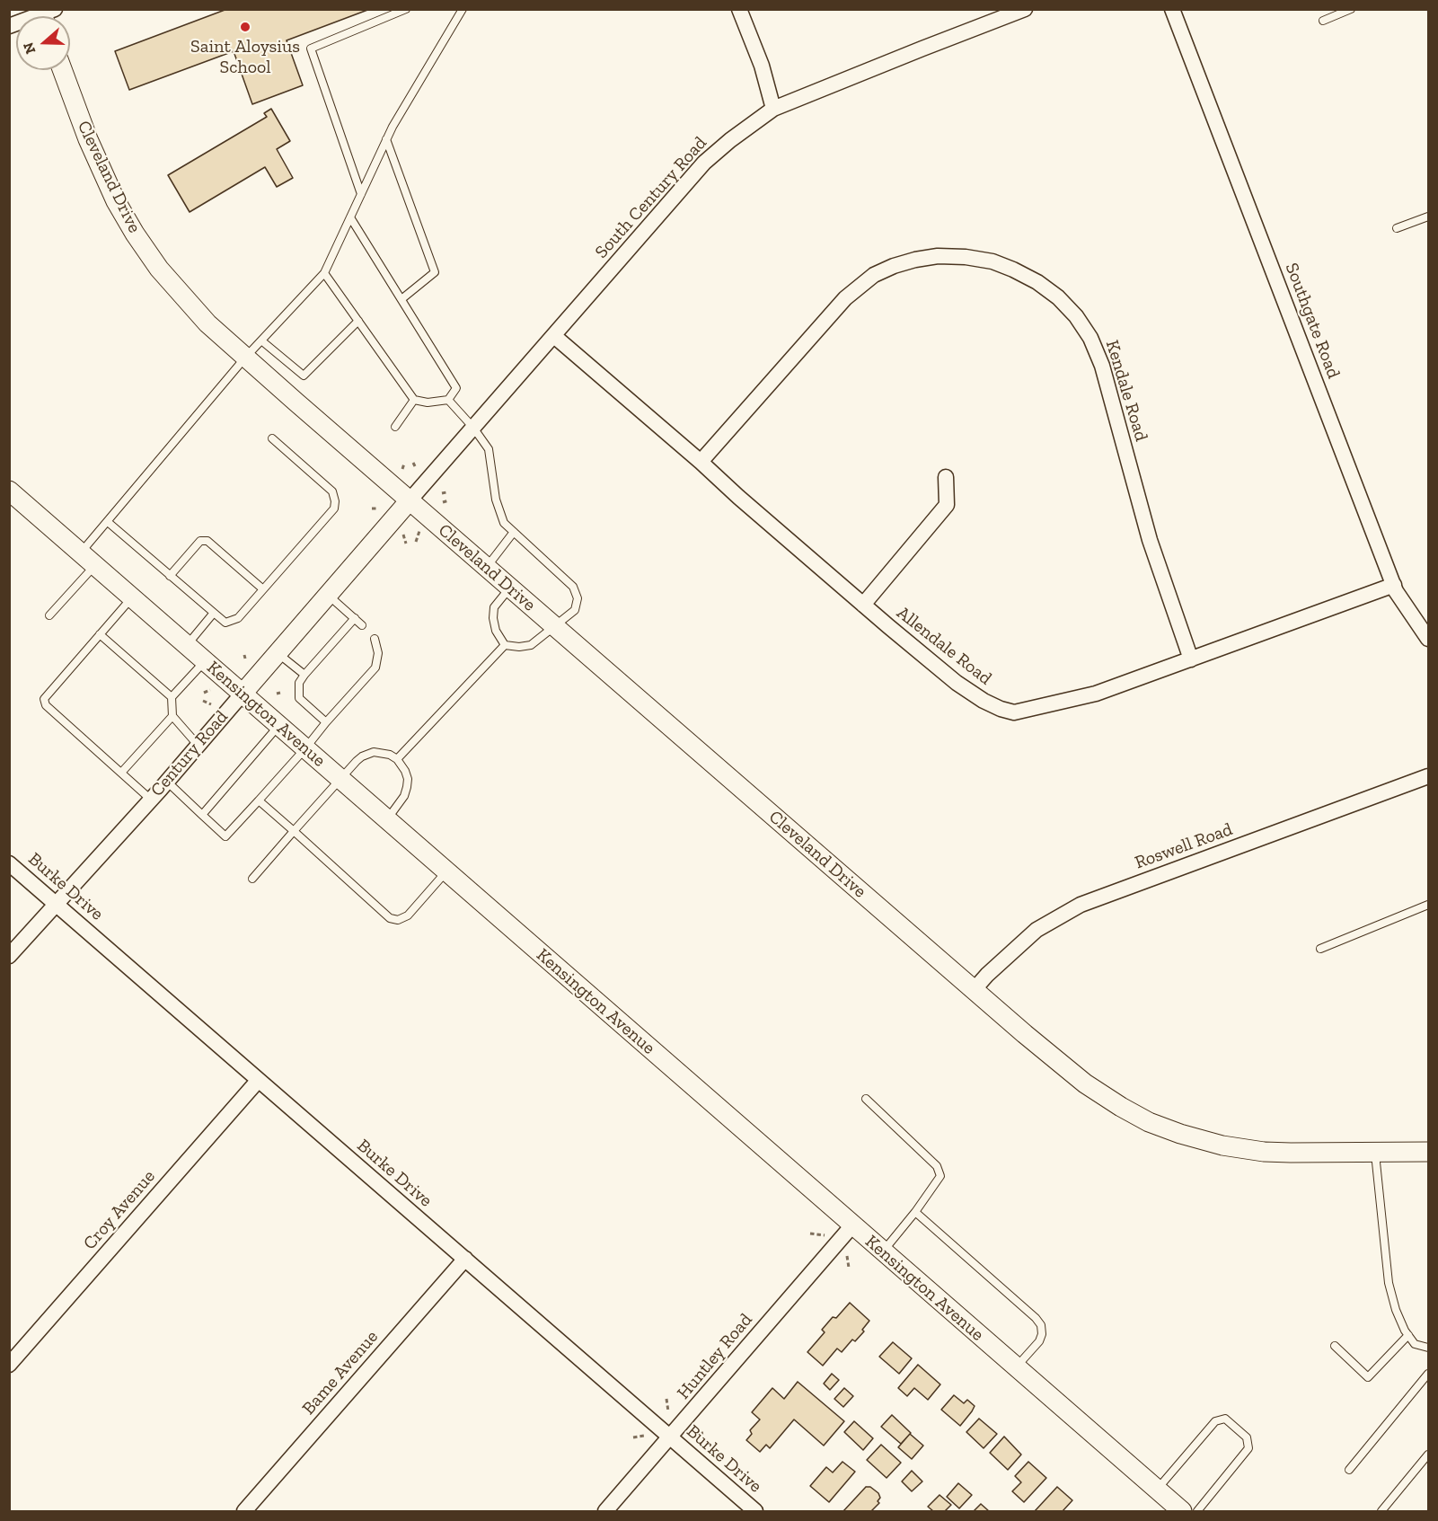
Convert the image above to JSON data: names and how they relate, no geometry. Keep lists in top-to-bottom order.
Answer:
{
  "streets": {
    "street": [
      "Cleveland Drive",
      "South Century Road",
      "Southgate Road",
      "Kendale Road",
      "Allendale Road",
      "Kensington Avenue",
      "Century Road",
      "Roswell Road",
      "Burke Drive",
      "Croy Avenue",
      "Huntley Road",
      "Bame Avenue"
    ]
  },
  "crossings": [
    ["Cleveland Drive", "South Century Road"],
    ["Cleveland Drive", "Century Road"],
    ["Cleveland Drive", "Roswell Road"],
    ["South Century Road", "Allendale Road"],
    ["South Century Road", "Century Road"],
    ["Southgate Road", "Allendale Road"],
    ["Kendale Road", "Allendale Road"],
    ["Kensington Avenue", "Century Road"],
    ["Kensington Avenue", "Huntley Road"],
    ["Century Road", "Burke Drive"],
    ["Burke Drive", "Croy Avenue"],
    ["Burke Drive", "Huntley Road"],
    ["Burke Drive", "Bame Avenue"]
  ],
  "places": ["Saint Aloysius School"],
  "north": "left"
}
